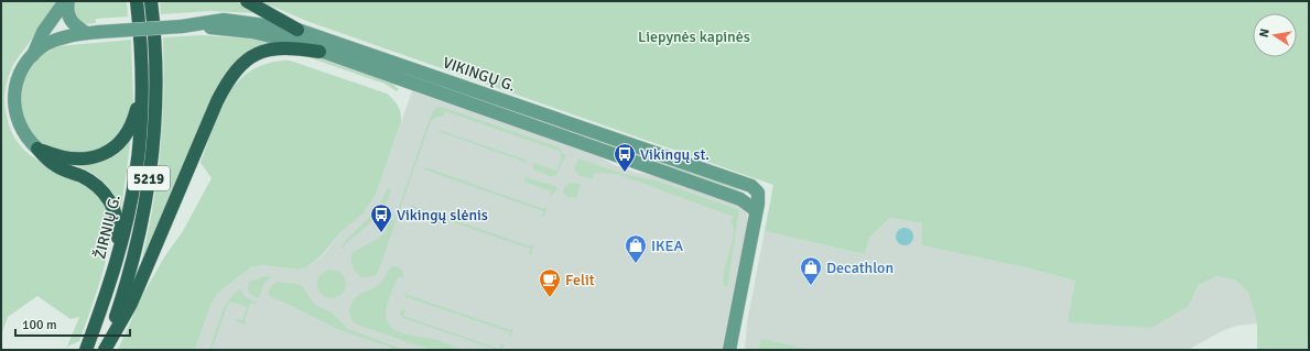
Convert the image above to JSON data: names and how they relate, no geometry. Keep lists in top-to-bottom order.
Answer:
{
  "streets": {
    "highway": ["5219", "ŽIRNIŲ G."],
    "main road": ["VIKINGŲ G."]
  },
  "parks": ["Liepynės kapinės"],
  "places": {
    "bus stop": ["Vikingų st.", "Vikingų slėnis"],
    "shop": ["IKEA", "Decathlon"],
    "cafe": ["Felit"]
  },
  "scale_bar": "100 m",
  "north": "left"
}
